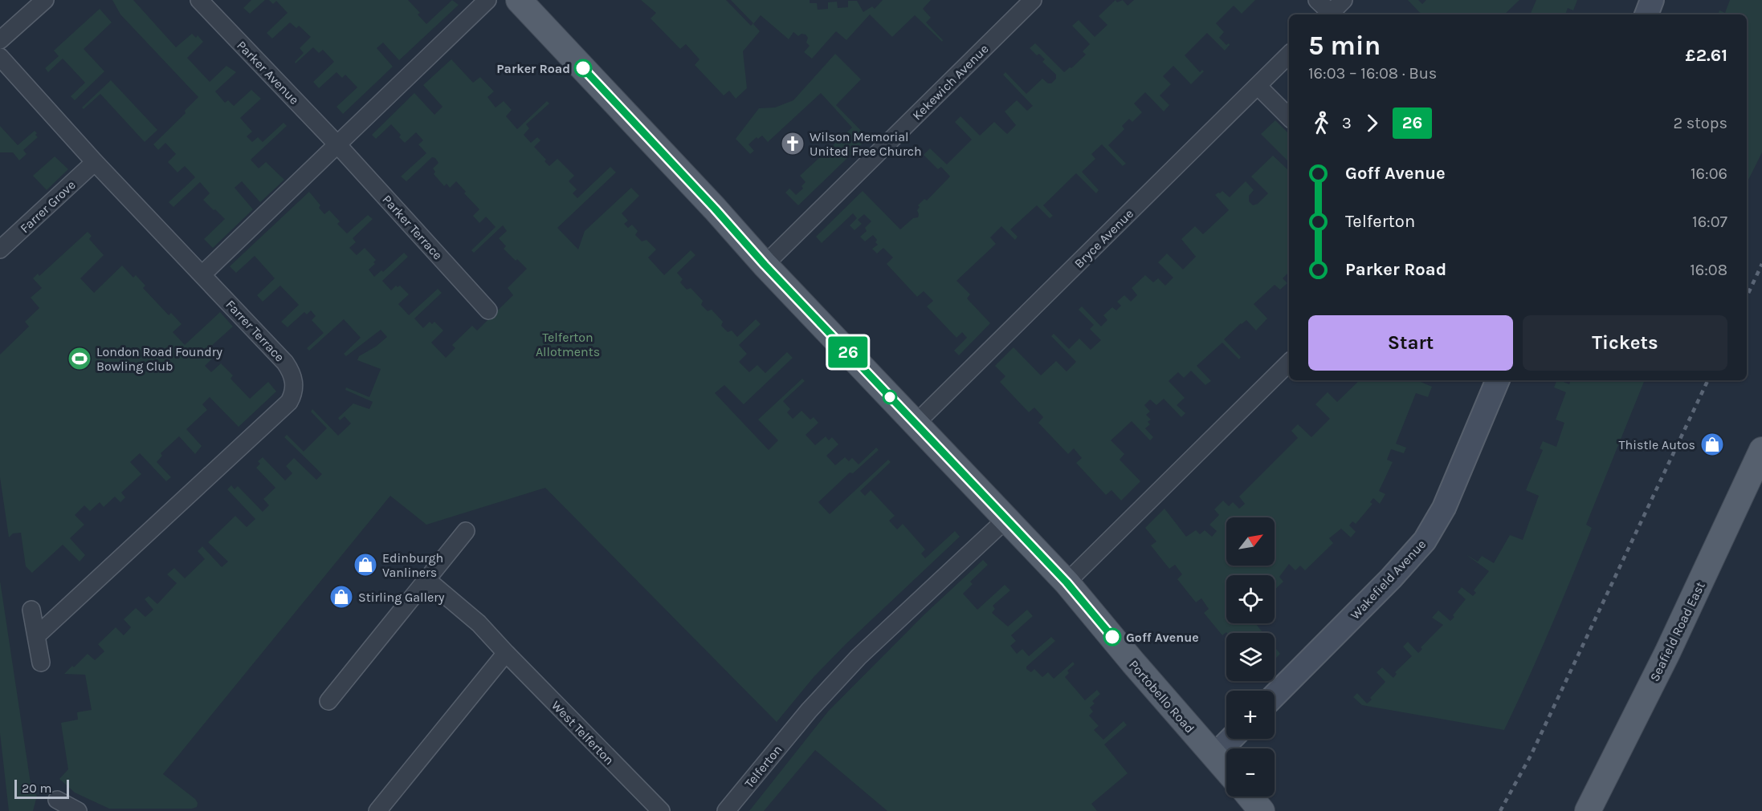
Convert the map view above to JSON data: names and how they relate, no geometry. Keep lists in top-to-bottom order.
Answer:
{
  "streets": {
    "main road": ["Seafield Road East", "Portobello Road"],
    "street": [
      "Parker Avenue",
      "Kekewich Avenue",
      "Farrer Grove",
      "Parker Terrace",
      "Bryce Avenue",
      "Farrer Terrace",
      "Wakefield Avenue",
      "West Telferton",
      "Telferton"
    ]
  },
  "crossings": [
    ["Parker Avenue", "Parker Terrace"],
    ["Kekewich Avenue", "Portobello Road"],
    ["Farrer Grove", "Farrer Terrace"],
    ["Bryce Avenue", "Portobello Road"],
    ["Portobello Road", "Telferton"]
  ],
  "parks": ["Telferton Allotments"],
  "places": {
    "other": ["Parker Road", "Goff Avenue"],
    "church": ["Wilson Memorial United Free Church"],
    "sports": ["London Road Foundry Bowling Club"],
    "shop": ["Thistle Autos", "Edinburgh Vanliners", "Stirling Gallery"]
  },
  "lines": ["bus line 26"],
  "scale_bar": "20 m",
  "north": "top right",
  "page": {
    "on_map": "26",
    "heading": ["5 min", "16:03 – 16:08 · Bus", "£2.61"],
    "legs": ["3", "26", "2 stops"],
    "list": [
      {
        "name": "Goff Avenue",
        "value": "16:06"
      },
      {
        "name": "Telferton",
        "value": "16:07"
      },
      {
        "name": "Parker Road",
        "value": "16:08"
      }
    ],
    "buttons": ["Start", "Tickets"],
    "map_buttons": ["+", "−"],
    "scale": "20 m"
  }
}
